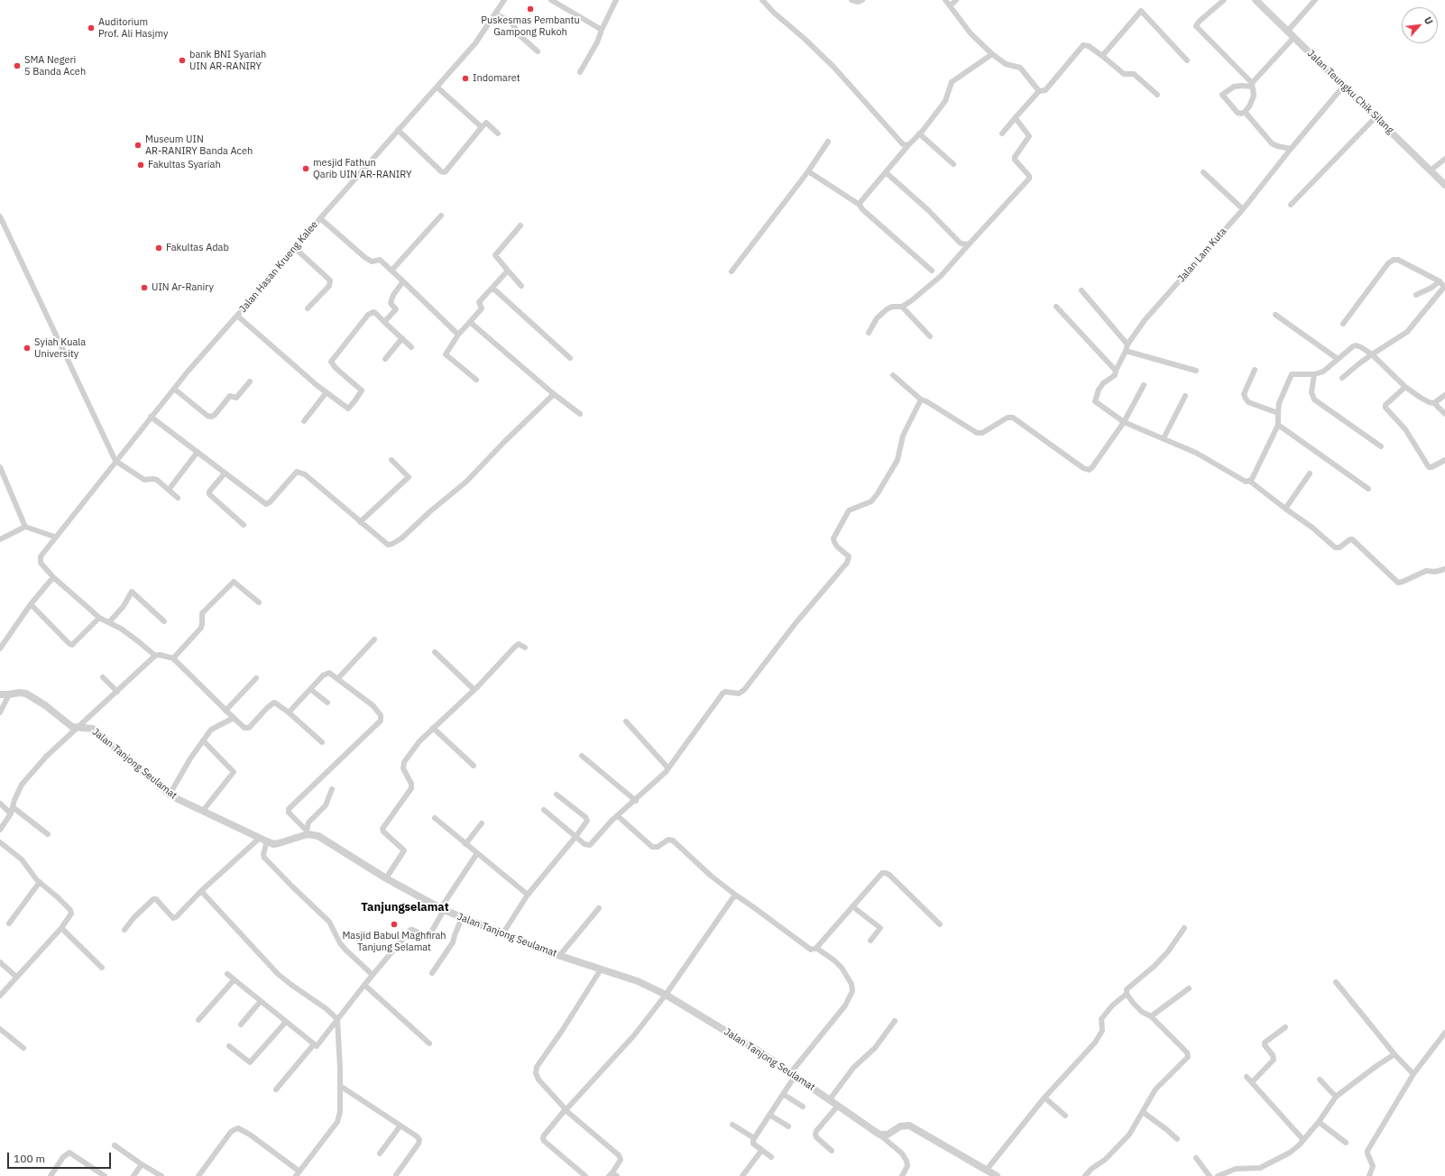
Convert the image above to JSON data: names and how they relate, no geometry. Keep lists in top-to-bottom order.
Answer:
{
  "streets": {
    "street": [
      "Jalan Teungku Chik Silang",
      "Jalan Lam Kuta",
      "Jalan Hasan Krueng Kalee",
      "Jalan Tanjong Seulamat"
    ]
  },
  "crossings": [
    ["Jalan Teungku Chik Silang", "Jalan Lam Kuta"]
  ],
  "districts": ["Tanjungselamat"],
  "places": [
    "Puskesmas Pembantu Gampong Rukoh",
    "Auditorium Prof. Ali Hasjmy",
    "bank BNI Syariah UIN AR-RANIRY",
    "SMA Negeri 5 Banda Aceh",
    "Indomaret",
    "Museum UIN AR-RANIRY Banda Aceh",
    "Fakultas Syariah",
    "mesjid Fathun Qarib UIN AR-RANIRY",
    "Fakultas Adab",
    "UIN Ar-Raniry",
    "Syiah Kuala University",
    "Masjid Babul Maghfirah Tanjung Selamat"
  ],
  "scale_bar": "100 m",
  "north": "top right"
}
